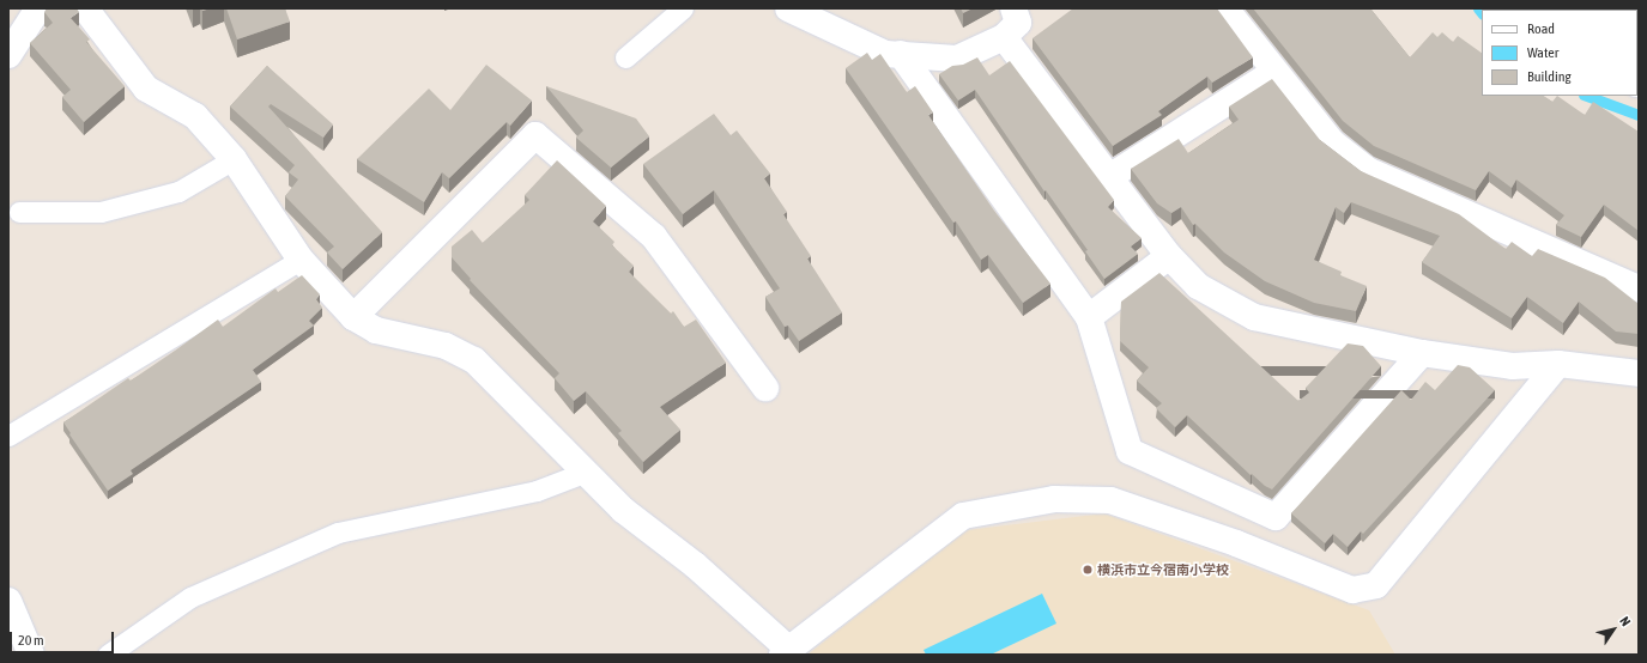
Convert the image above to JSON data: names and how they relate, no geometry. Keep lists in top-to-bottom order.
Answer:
{
  "places": ["横浜市立今宿南小学校"],
  "legend": ["Road", "Water", "Building"],
  "scale_bar": "20 m",
  "north": "top right"
}
